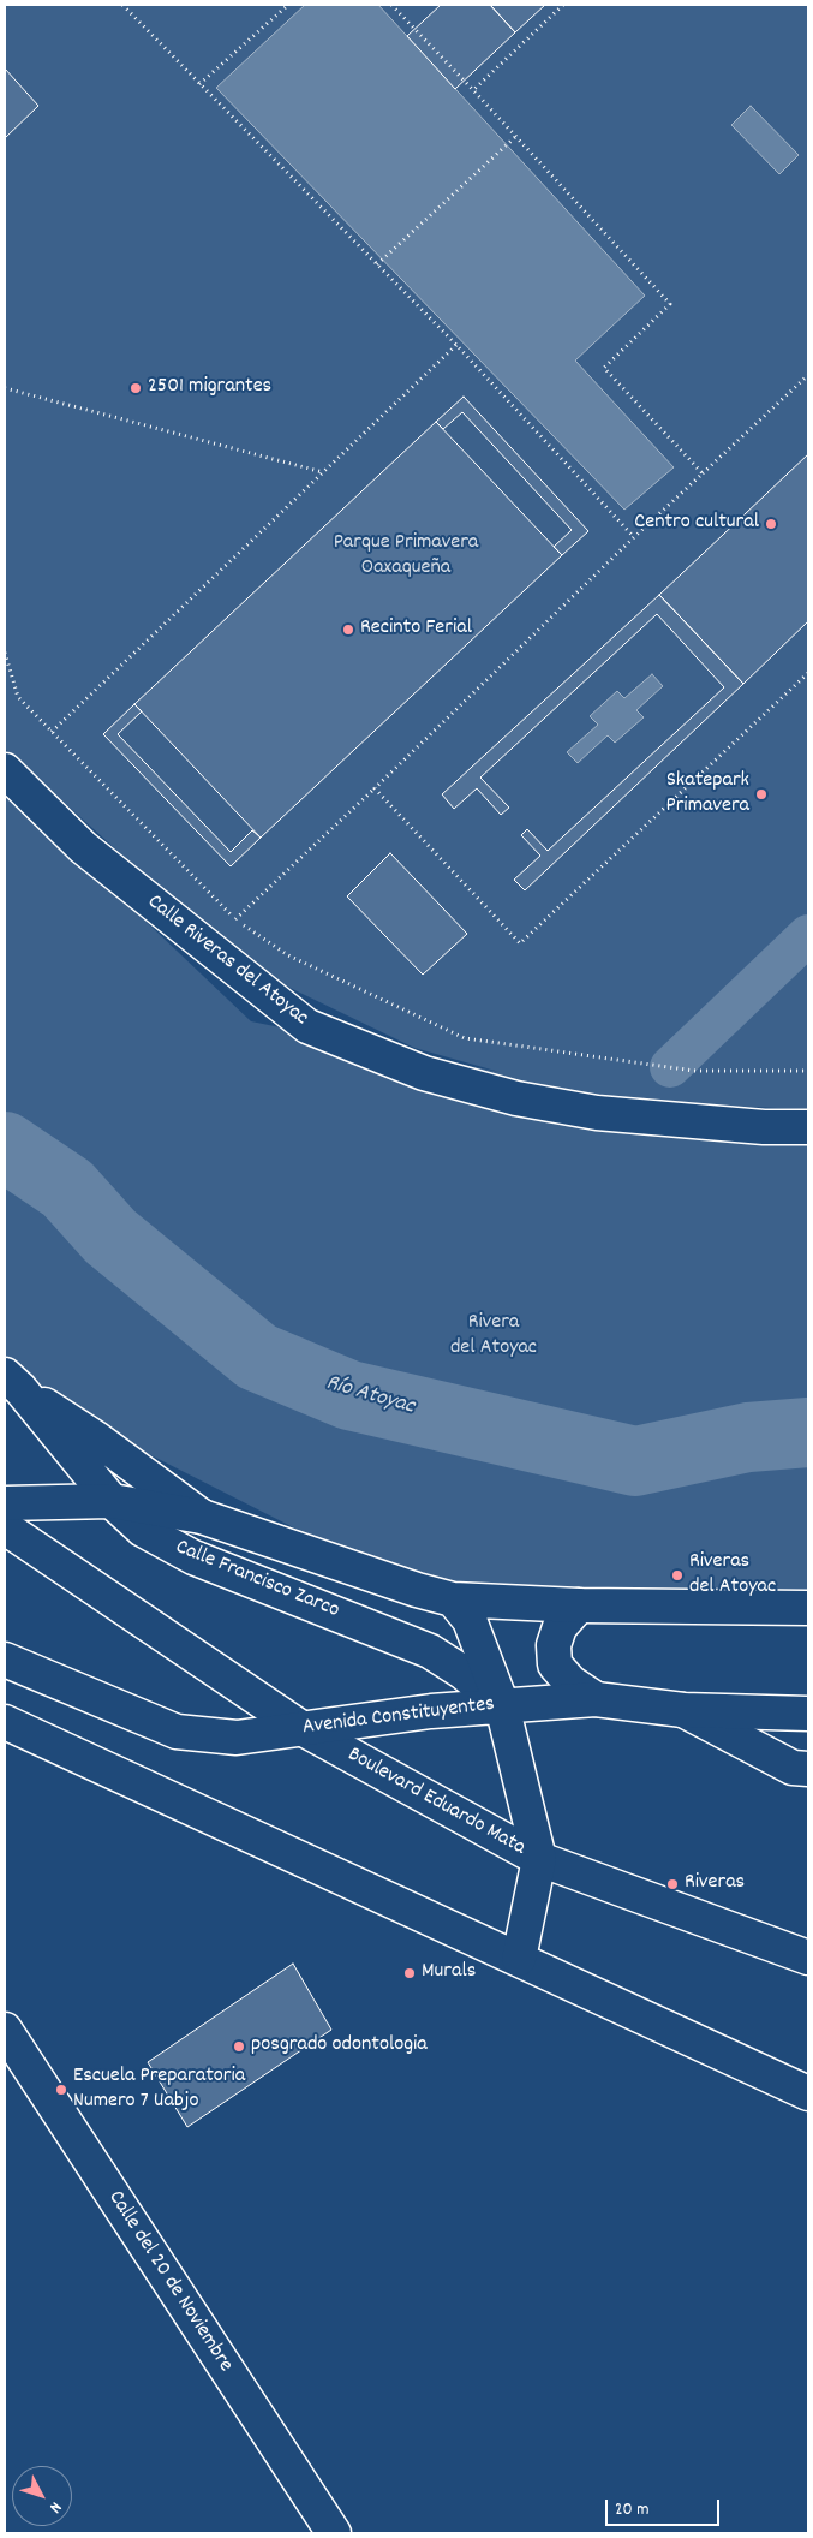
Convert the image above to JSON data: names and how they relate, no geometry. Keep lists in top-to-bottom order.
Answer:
{
  "streets": {
    "main road": [
      "Calle Riveras del Atoyac",
      "Calle Francisco Zarco",
      "Avenida Constituyentes",
      "Boulevard Eduardo Mata",
      "Calle del 20 de Noviembre"
    ]
  },
  "crossings": [
    ["Calle Francisco Zarco", "Avenida Constituyentes"],
    ["Avenida Constituyentes", "Boulevard Eduardo Mata"]
  ],
  "water": ["Río Atoyac"],
  "parks": ["Parque Primavera Oaxaqueña", "Rivera del Atoyac"],
  "places": [
    "2501 migrantes",
    "Centro cultural",
    "Recinto Ferial",
    "Skatepark Primavera",
    "Riveras del Atoyac",
    "Riveras",
    "Murals",
    "posgrado odontologia",
    "Escuela Preparatoria Numero 7 Uabjo"
  ],
  "scale_bar": "20 m",
  "north": "bottom right"
}
